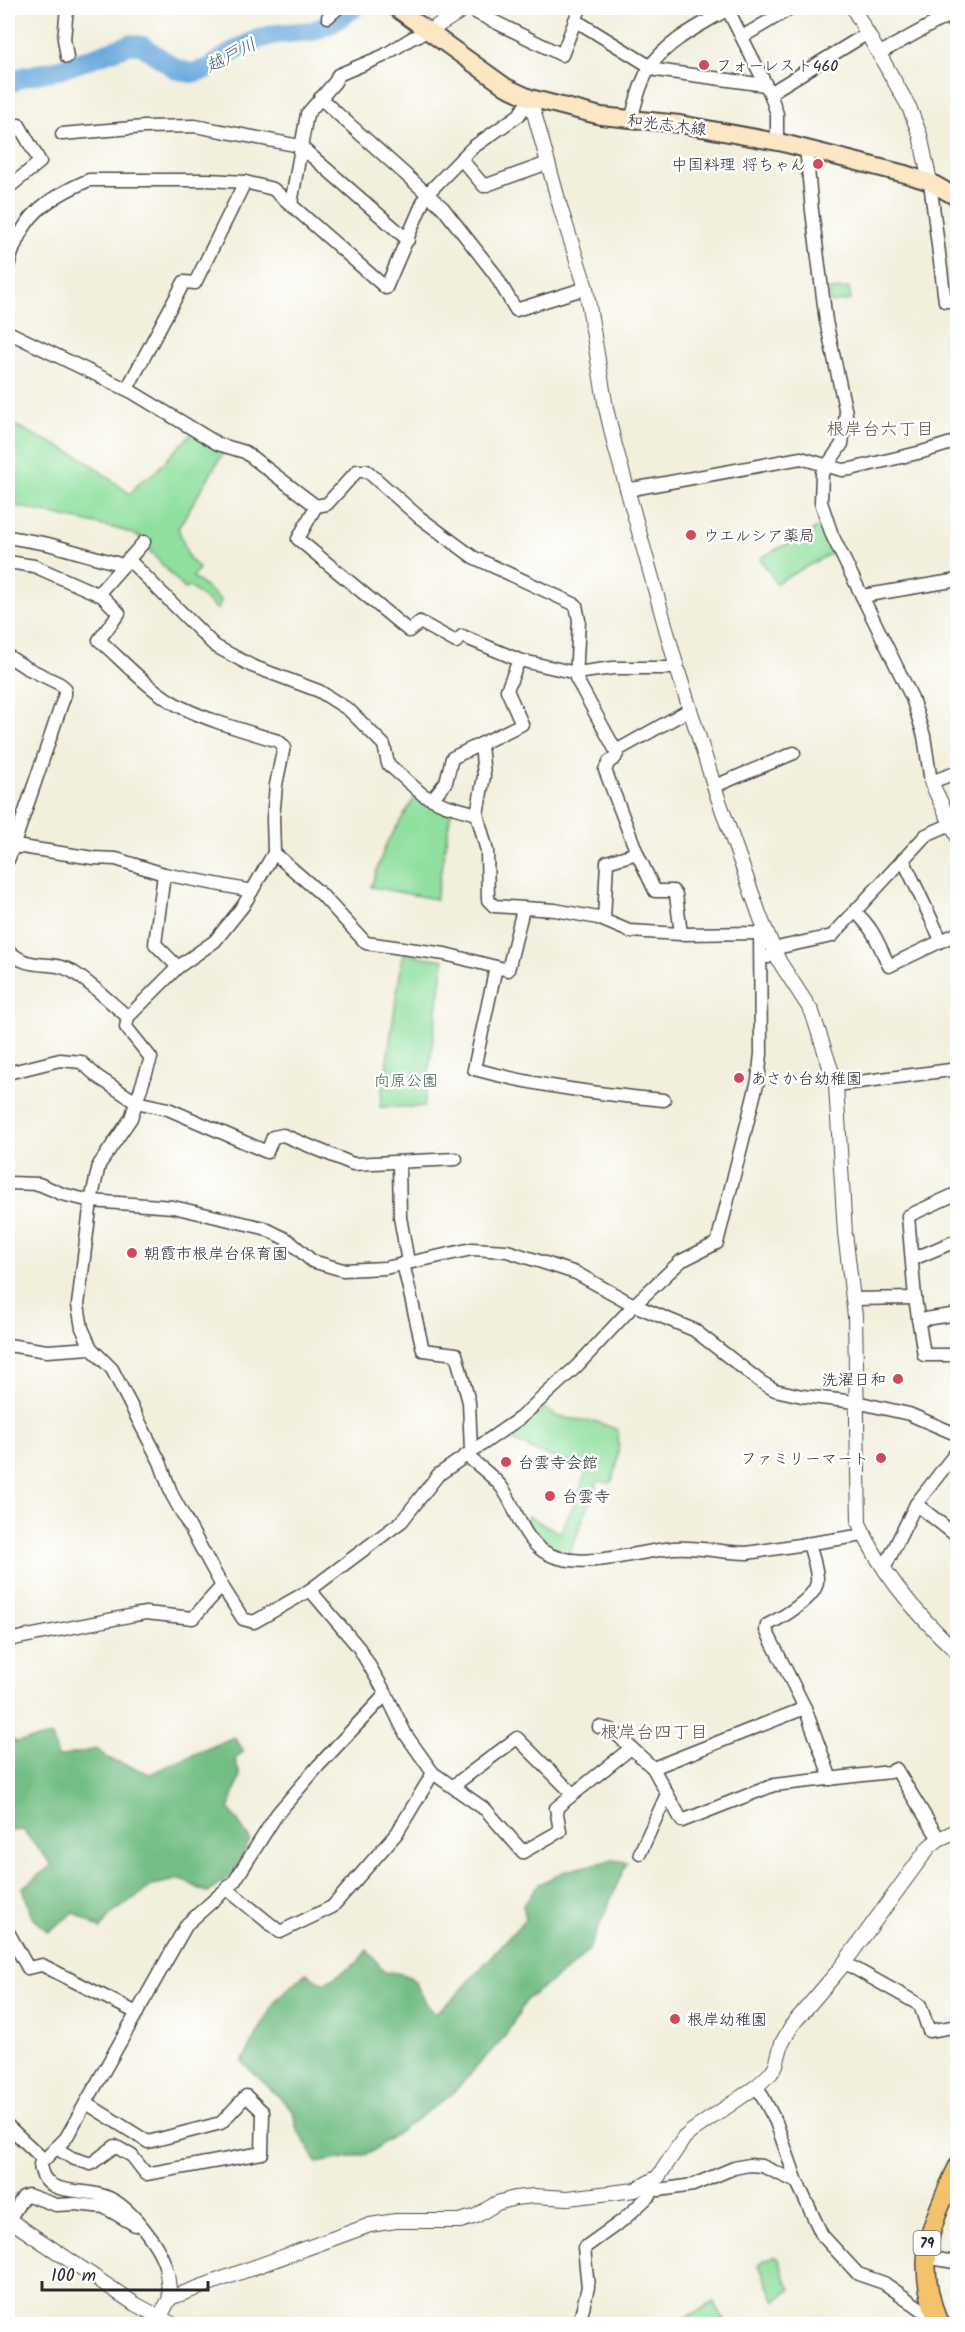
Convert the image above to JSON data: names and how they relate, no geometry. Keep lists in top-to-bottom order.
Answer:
{
  "streets": {
    "main road": ["和光志木線", "79"]
  },
  "districts": ["根岸台六丁目", "根岸台四丁目"],
  "water": ["越戸川"],
  "parks": ["向原公園"],
  "places": [
    "フォーレスト460",
    "中国料理 将ちゃん",
    "ウエルシア薬局",
    "あさか台幼稚園",
    "朝霞市根岸台保育園",
    "洗濯日和",
    "ファミリーマート",
    "台雲寺会館",
    "台雲寺",
    "根岸幼稚園"
  ],
  "scale_bar": "100 m"
}
